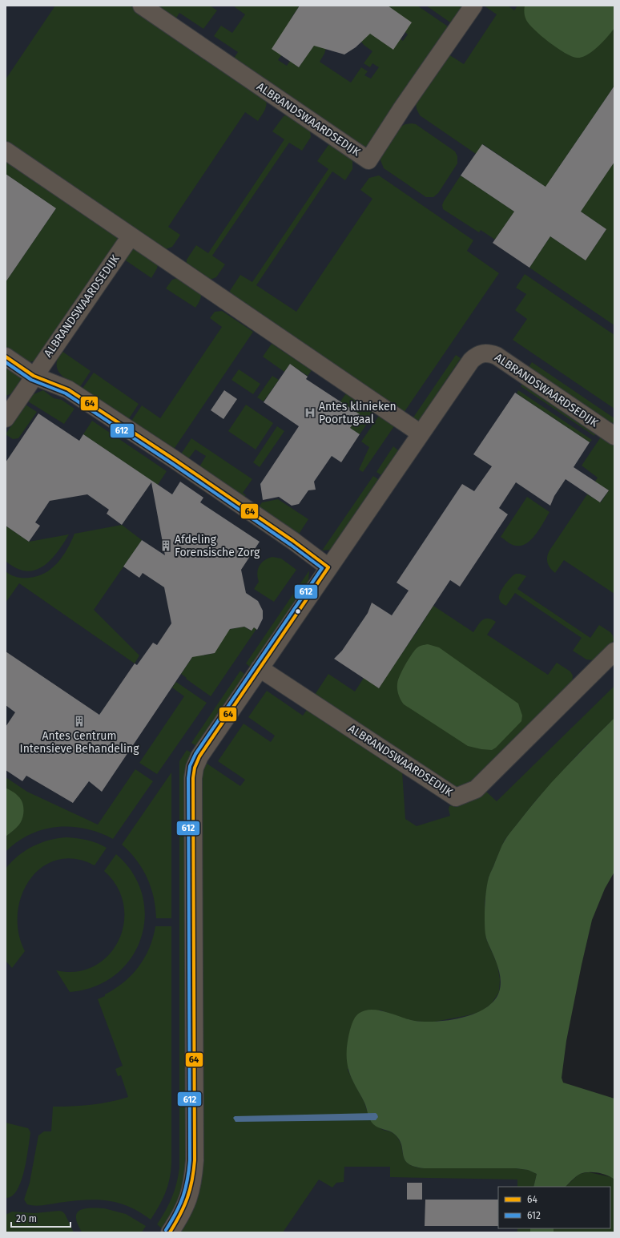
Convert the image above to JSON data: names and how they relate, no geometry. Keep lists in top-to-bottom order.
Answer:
{
  "streets": {
    "street": ["ALBRANDSWAARDSEDIJK"]
  },
  "places": {
    "hospital": ["Antes klinieken Poortugaal"],
    "building": ["Afdeling Forensische Zorg", "Antes Centrum Intensieve Behandeling"]
  },
  "lines": ["transit line 64", "transit line 612"],
  "legend": ["64", "612"],
  "scale_bar": "20 m"
}
